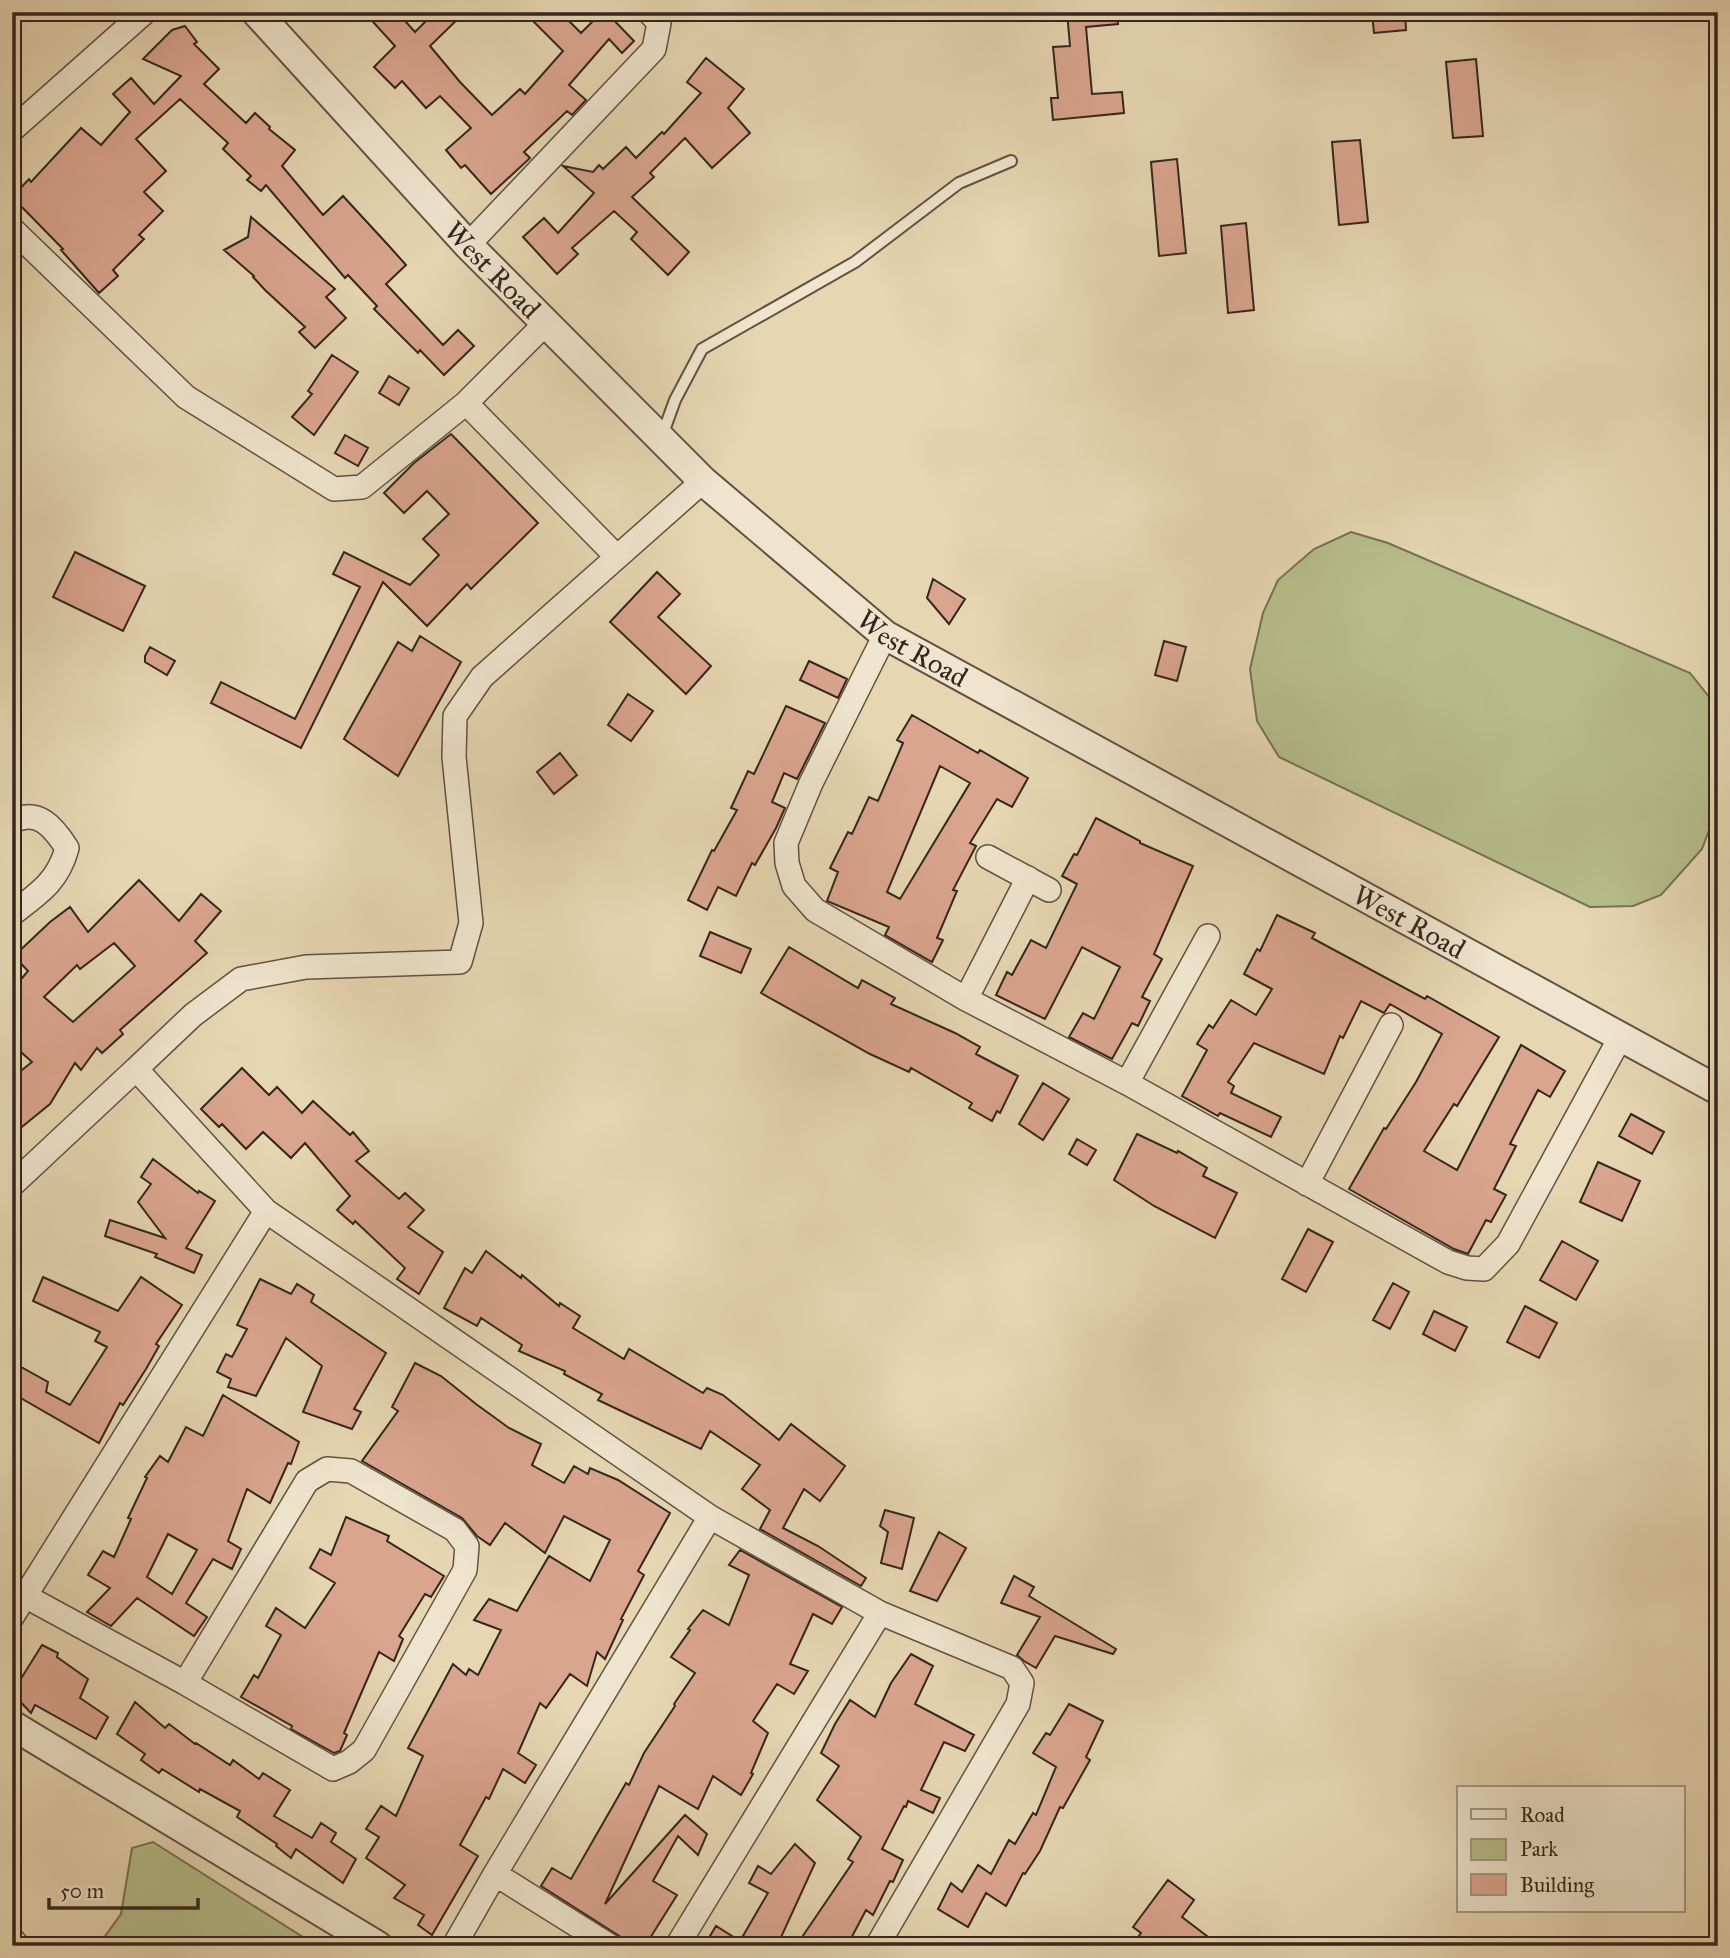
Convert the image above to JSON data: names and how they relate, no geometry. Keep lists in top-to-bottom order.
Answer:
{
  "streets": {
    "street": ["West Road"]
  },
  "legend": ["Road", "Park", "Building"],
  "scale_bar": "50 m"
}
